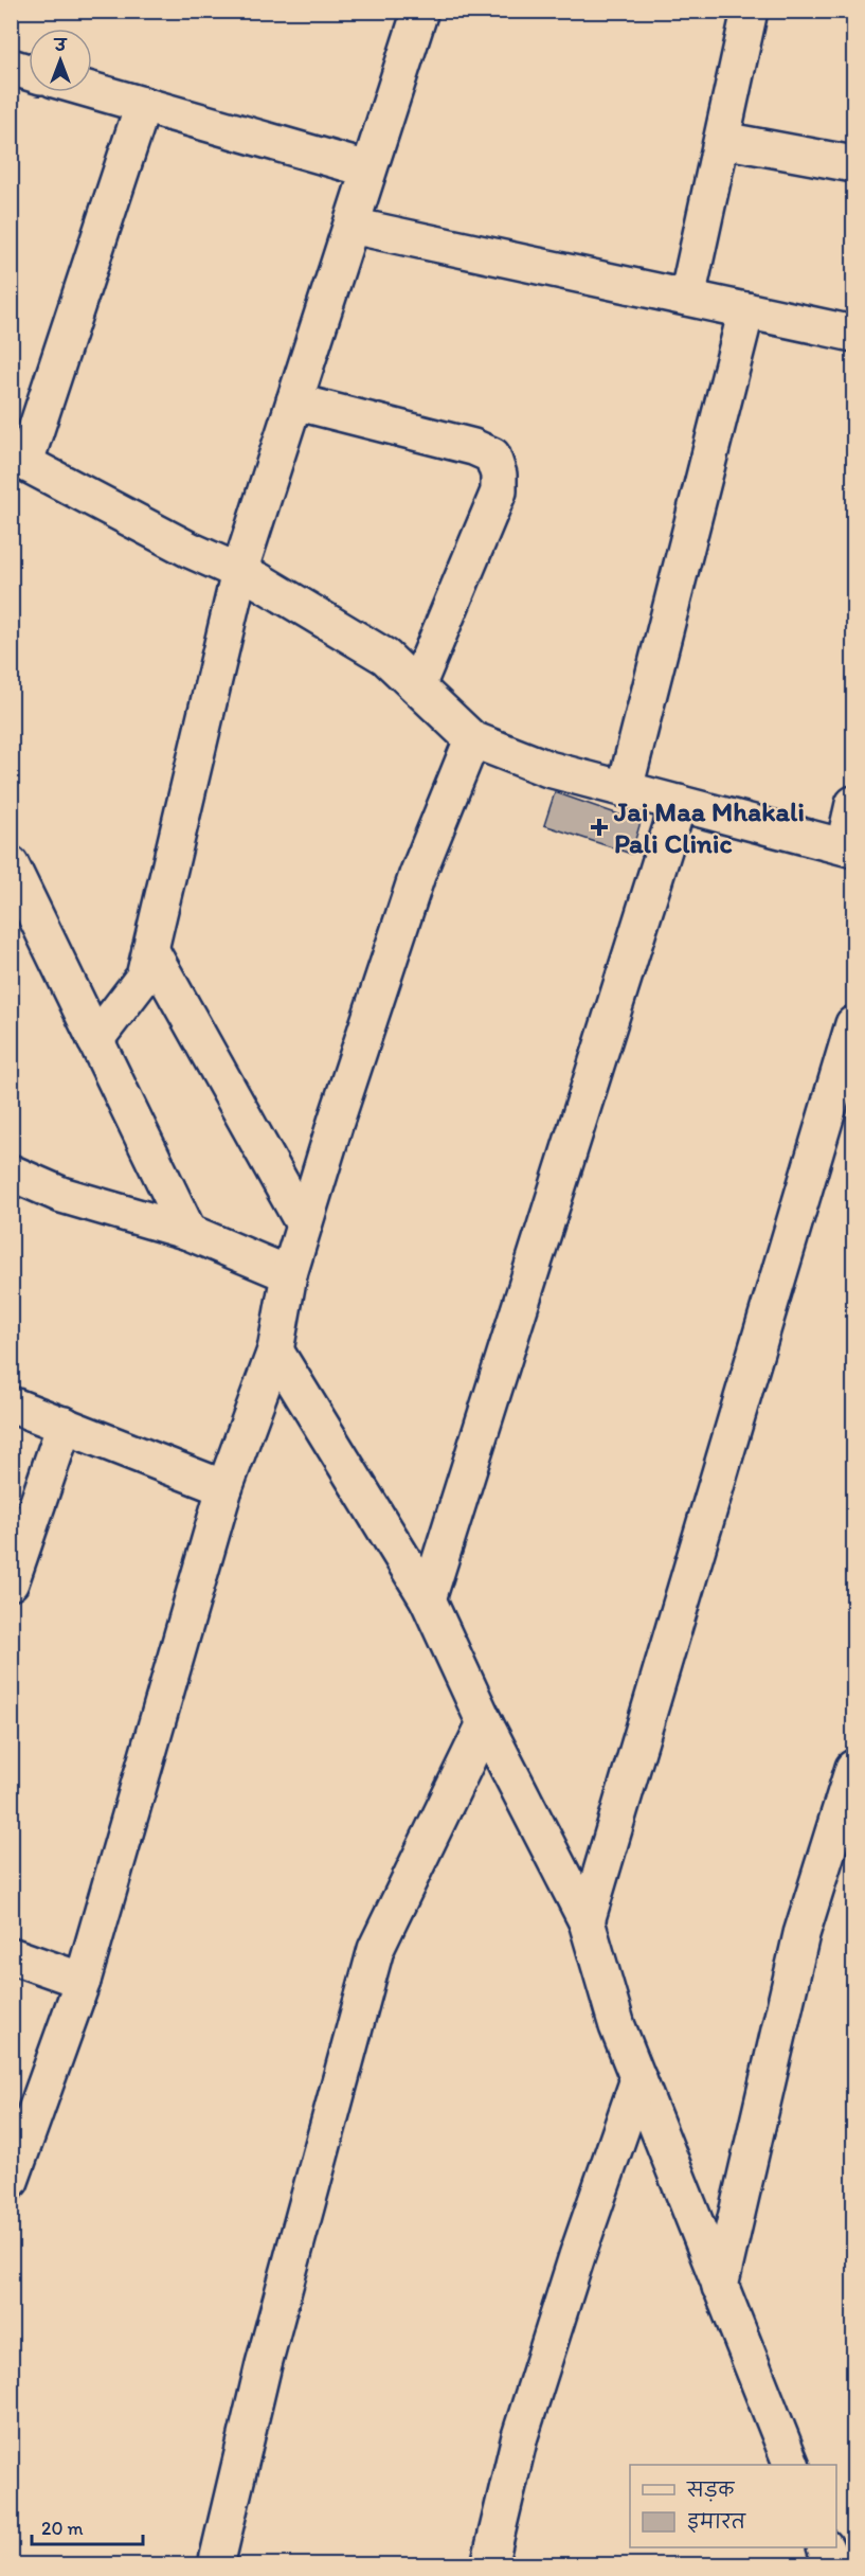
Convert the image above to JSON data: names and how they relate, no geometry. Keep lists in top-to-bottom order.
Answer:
{
  "places": {
    "health": ["Jai Maa Mhakali Pali Clinic"]
  },
  "legend": ["सड़क", "इमारत"],
  "scale_bar": "20 m",
  "north": "top"
}
